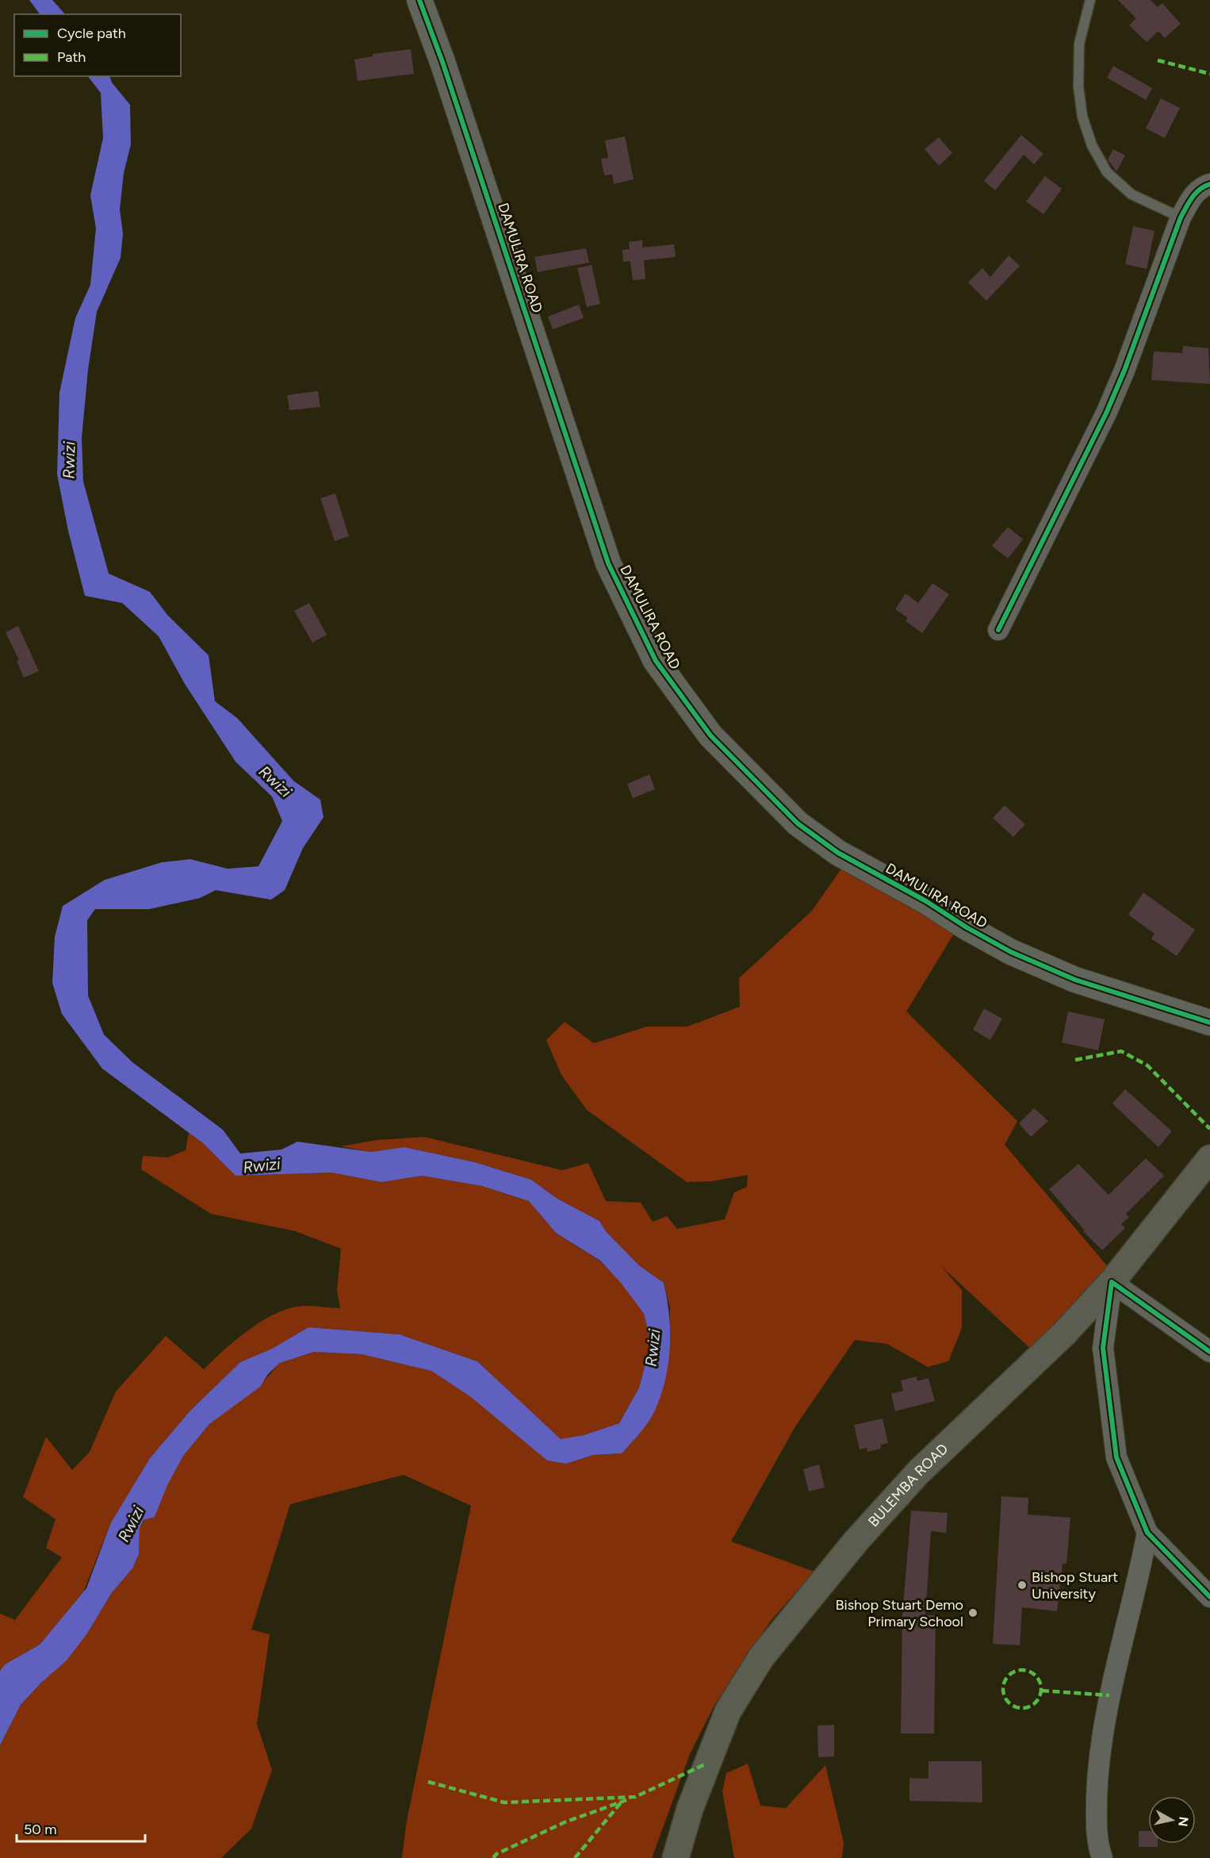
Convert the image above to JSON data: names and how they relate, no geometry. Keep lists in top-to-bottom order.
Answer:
{
  "streets": {
    "main road": ["BULEMBA ROAD"],
    "street": ["DAMULIRA ROAD"]
  },
  "water": ["Rwizi"],
  "places": ["Bishop Stuart University", "Bishop Stuart Demo Primary School"],
  "legend": ["Cycle path", "Path"],
  "scale_bar": "50 m",
  "north": "right"
}
